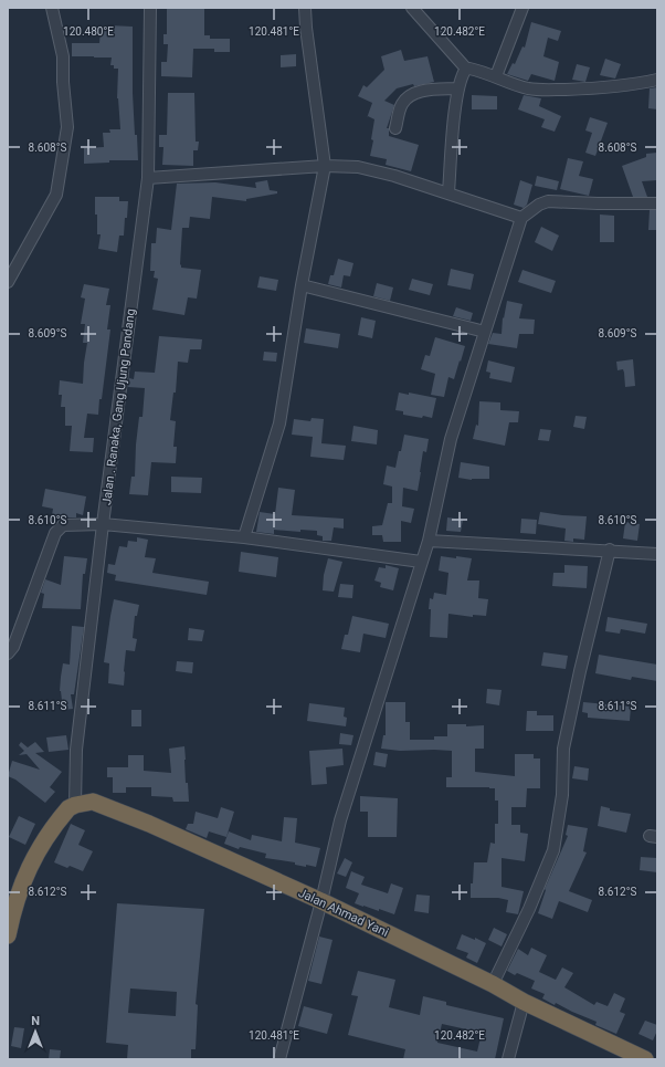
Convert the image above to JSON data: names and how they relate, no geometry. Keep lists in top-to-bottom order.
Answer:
{
  "streets": {
    "highway": ["Jalan Ahmad Yani"],
    "street": ["Jalan . Ranaka, Gang Ujung Pandang"]
  },
  "crossings": [
    ["Jalan . Ranaka, Gang Ujung Pandang", "Jalan Ahmad Yani"]
  ],
  "north": "top",
  "coordinates": [
    "120.480°E",
    "120.481°E",
    "120.482°E",
    "8.608°S",
    "8.609°S",
    "8.610°S",
    "8.611°S",
    "8.612°S"
  ]
}
